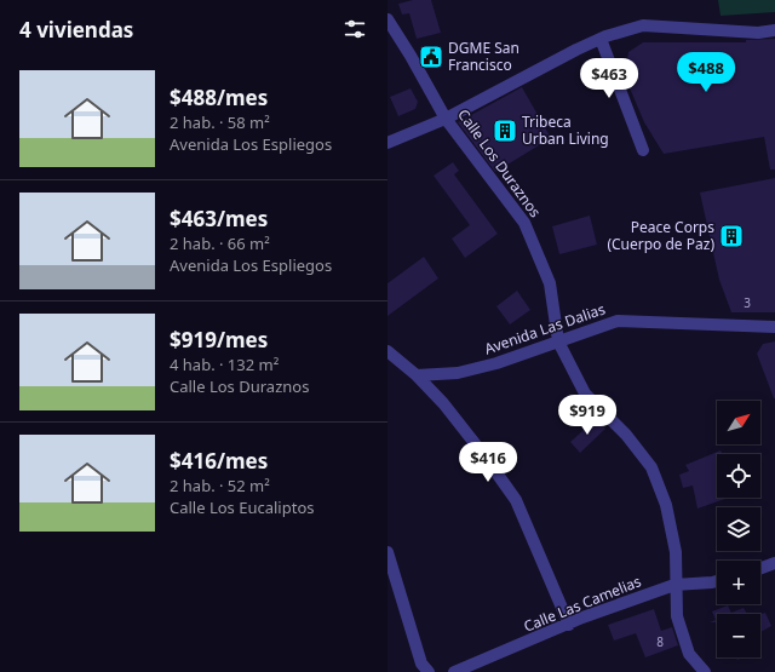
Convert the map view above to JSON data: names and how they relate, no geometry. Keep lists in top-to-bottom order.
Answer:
{
  "streets": {
    "street": ["Calle Los Duraznos", "Avenida Las Dalias", "Calle Las Camelias"]
  },
  "crossings": [
    ["Calle Los Duraznos", "Avenida Las Dalias"],
    ["Calle Los Duraznos", "Calle Las Camelias"]
  ],
  "places": {
    "public building": ["DGME San Francisco"],
    "building": ["Tribeca Urban Living", "Peace Corps (Cuerpo de Paz)"]
  },
  "house_numbers": ["3", "8"],
  "north": "top right",
  "page": {
    "heading": "4 viviendas",
    "price": [
      "$488",
      "$463",
      "$919",
      "$416"
    ],
    "list": [
      {
        "name": "$488/mes",
        "note": "2 hab. · 58 m² · Avenida Los Espliegos"
      },
      {
        "name": "$463/mes",
        "note": "2 hab. · 66 m² · Avenida Los Espliegos"
      },
      {
        "name": "$919/mes",
        "note": "4 hab. · 132 m² · Calle Los Duraznos"
      },
      {
        "name": "$416/mes",
        "note": "2 hab. · 52 m² · Calle Los Eucaliptos"
      }
    ],
    "map_buttons": ["+", "−"]
  }
}
